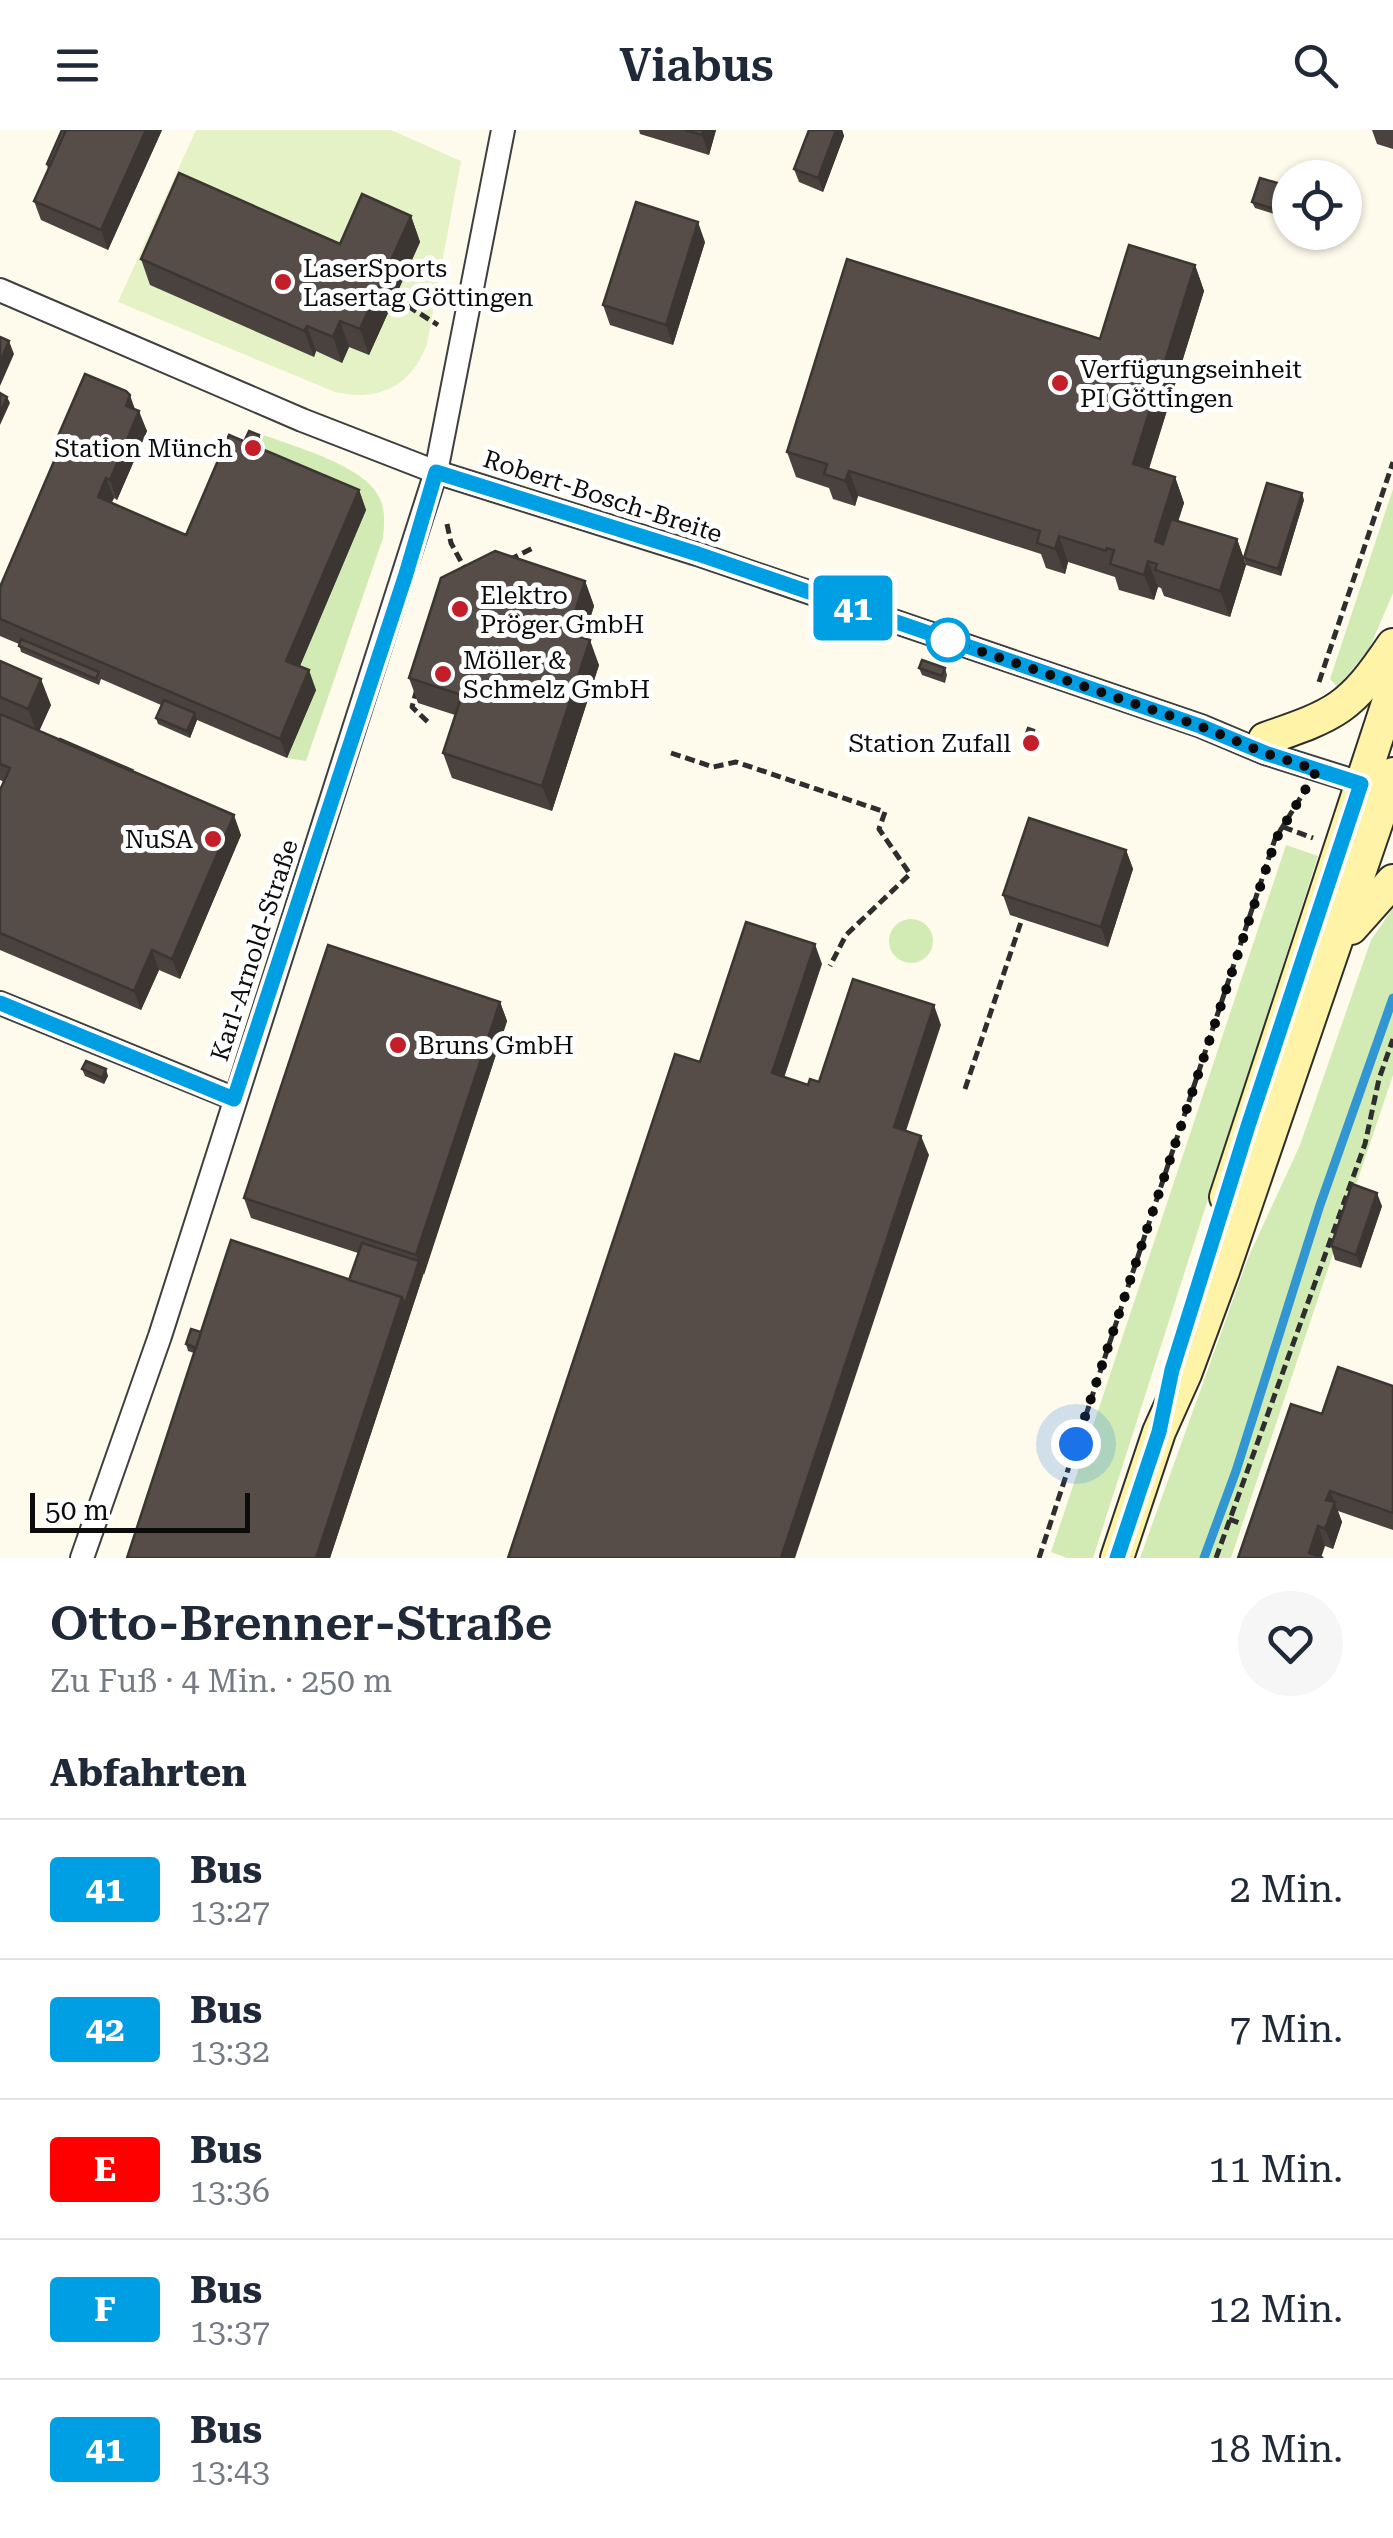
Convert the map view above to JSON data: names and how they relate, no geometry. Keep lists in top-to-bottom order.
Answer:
{
  "streets": {
    "street": ["Robert-Bosch-Breite", "Karl-Arnold-Straße"]
  },
  "crossings": [
    ["Robert-Bosch-Breite", "Karl-Arnold-Straße"]
  ],
  "places": [
    "LaserSports Lasertag Göttingen",
    "Verfügungseinheit PI Göttingen",
    "Station Münch",
    "Elektro Pröger GmbH",
    "Möller & Schmelz GmbH",
    "Station Zufall",
    "NuSA",
    "Bruns GmbH"
  ],
  "lines": ["bus line 41"],
  "scale_bar": "50 m",
  "page": {
    "header": "Viabus",
    "on_map": "41",
    "scale": "50 m",
    "heading": [
      ["Otto-Brenner-Straße", "Zu Fuß · 4 Min. · 250 m"],
      "Abfahrten"
    ],
    "list": [
      {
        "mark": "41",
        "name": "Bus",
        "note": "13:27",
        "value": "2 Min."
      },
      {
        "mark": "42",
        "name": "Bus",
        "note": "13:32",
        "value": "7 Min."
      },
      {
        "mark": "E",
        "name": "Bus",
        "note": "13:36",
        "value": "11 Min."
      },
      {
        "mark": "F",
        "name": "Bus",
        "note": "13:37",
        "value": "12 Min."
      },
      {
        "mark": "41",
        "name": "Bus",
        "note": "13:43",
        "value": "18 Min."
      }
    ]
  }
}
